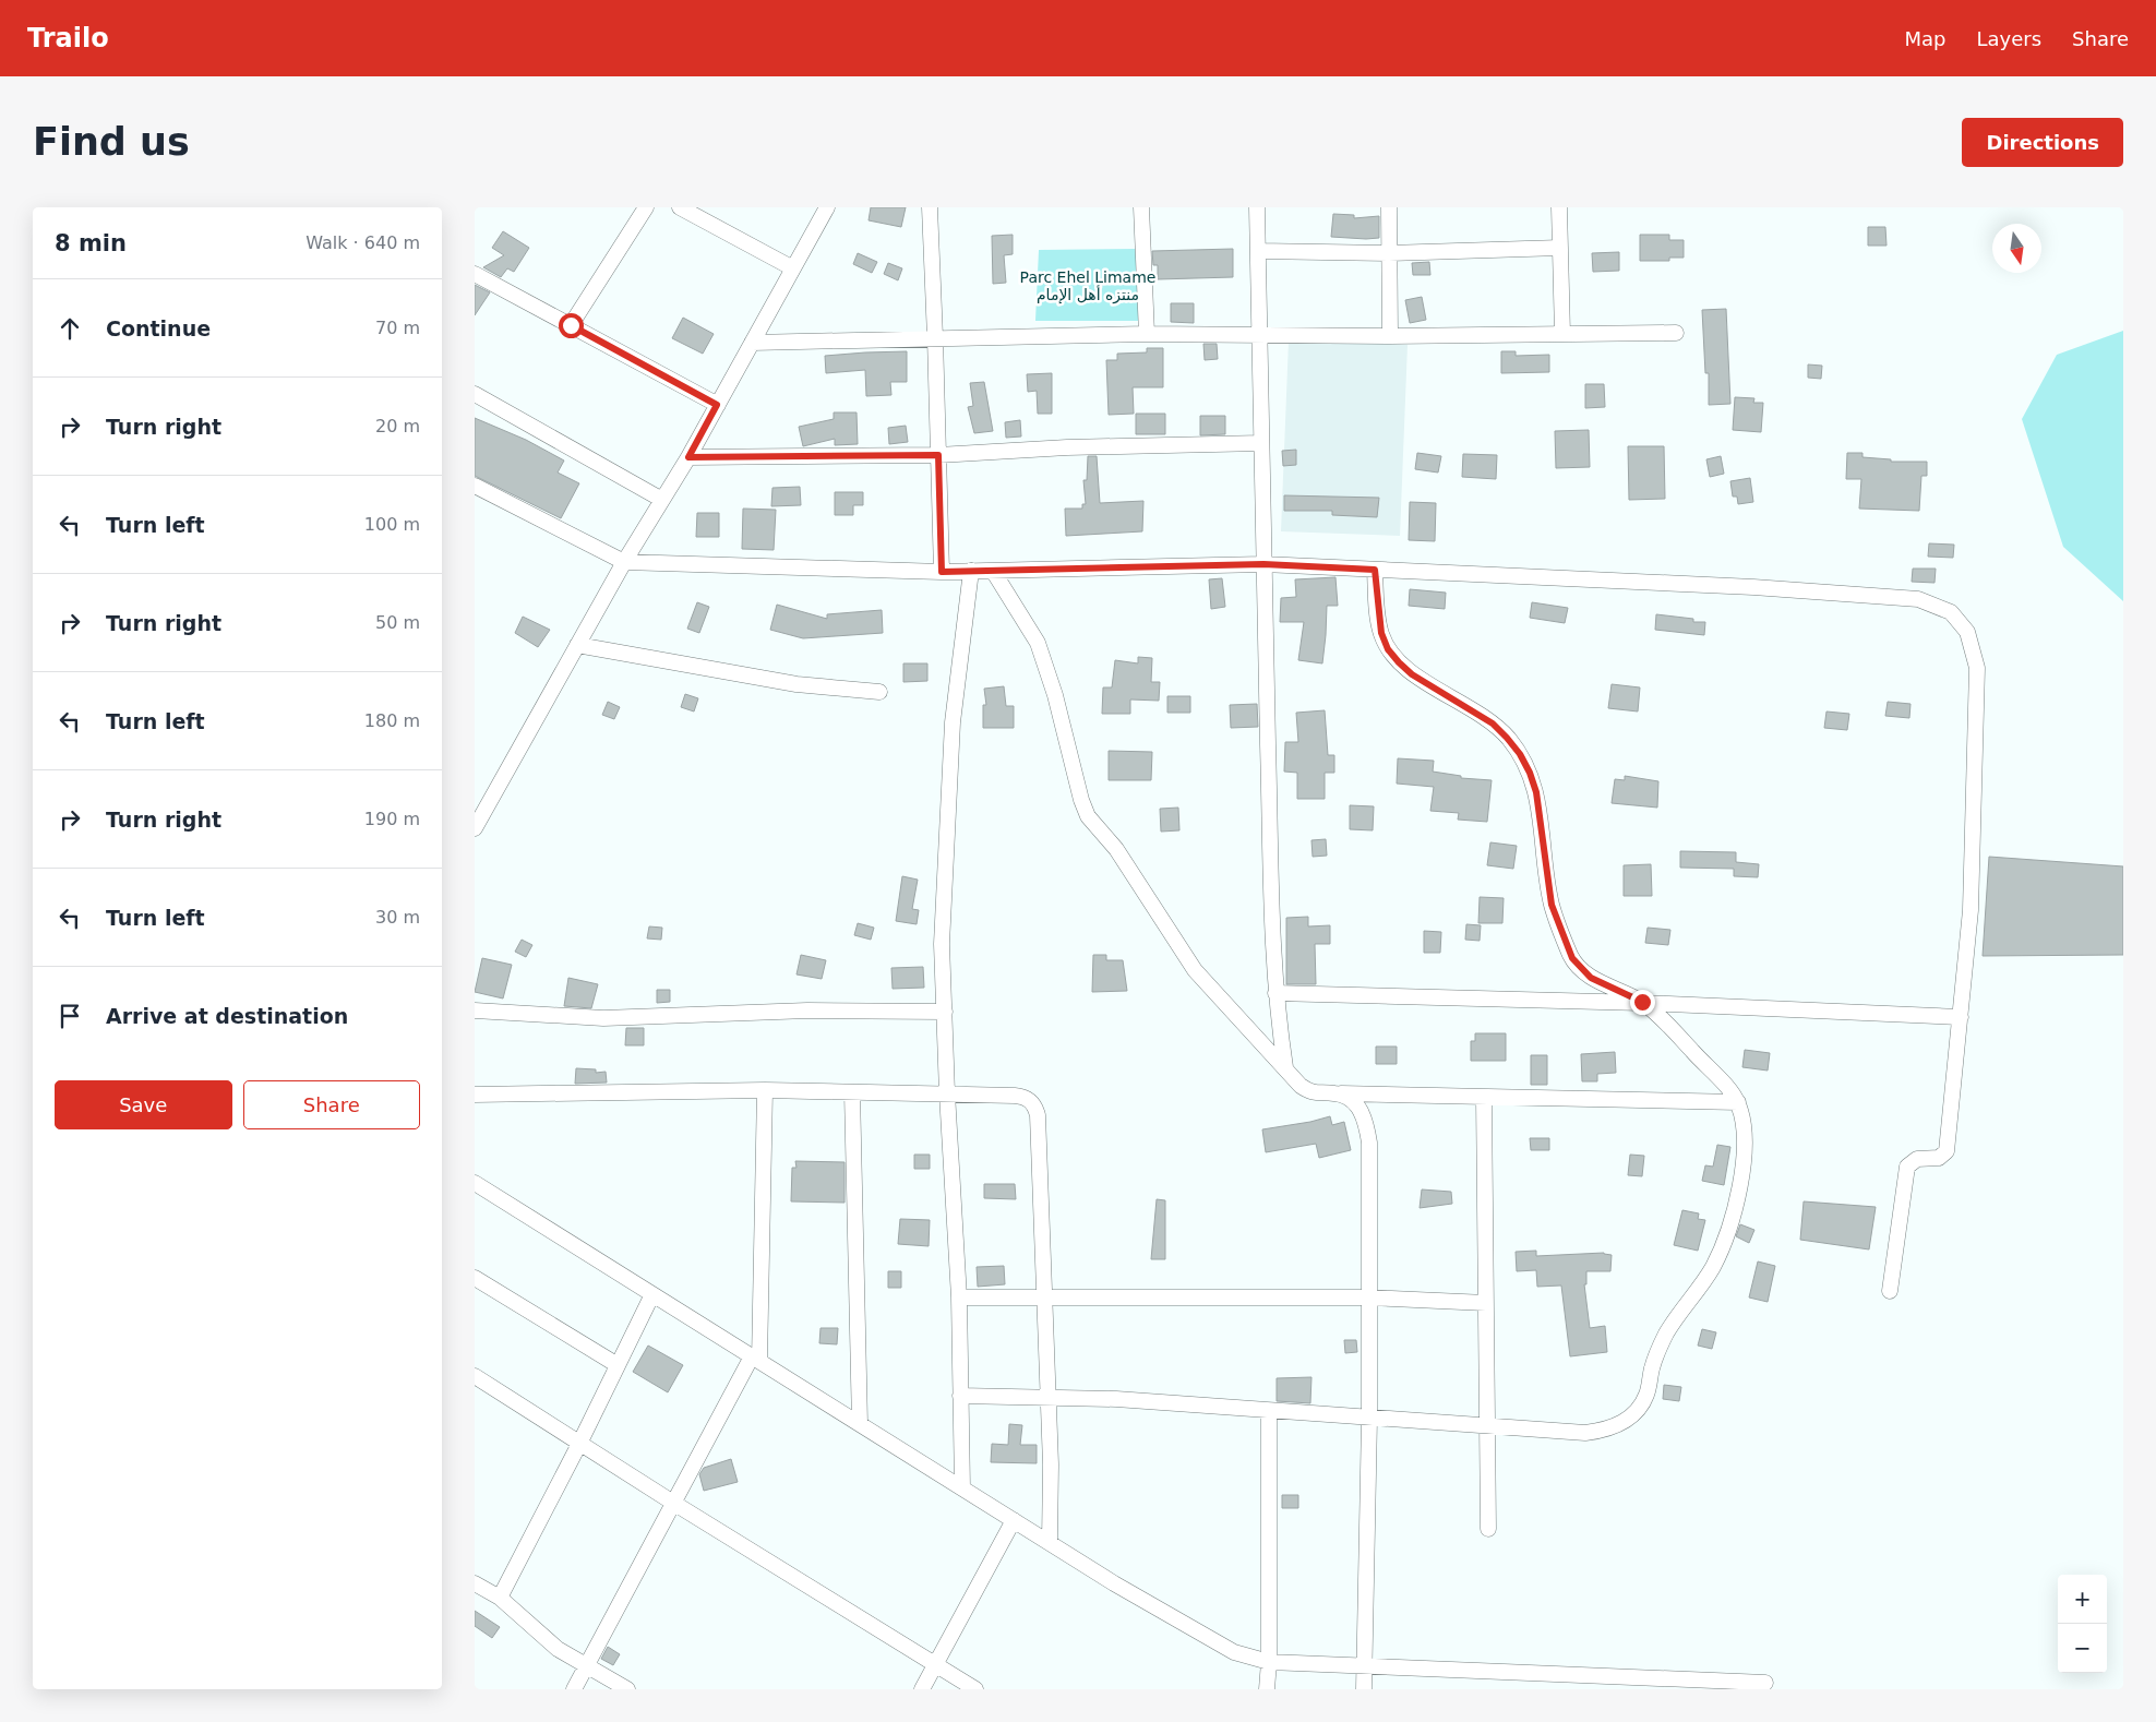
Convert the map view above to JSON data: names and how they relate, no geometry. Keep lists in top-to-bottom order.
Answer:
{
  "parks": ["Parc Ehel Limame منتزه أهل الإمام"],
  "north": "bottom",
  "page": {
    "header": "Trailo",
    "nav": ["Map", "Layers", "Share"],
    "buttons": [
      "Directions",
      ["Save", "Share"]
    ],
    "title": "Find us",
    "heading": ["8 min", "Walk · 640 m"],
    "list": [
      ["Continue", "70 m"],
      ["Turn right", "20 m"],
      ["Turn left", "100 m"],
      ["Turn right", "50 m"],
      ["Turn left", "180 m"],
      ["Turn right", "190 m"],
      ["Turn left", "30 m"],
      "Arrive at destination"
    ],
    "map_buttons": ["+", "−"]
  }
}
